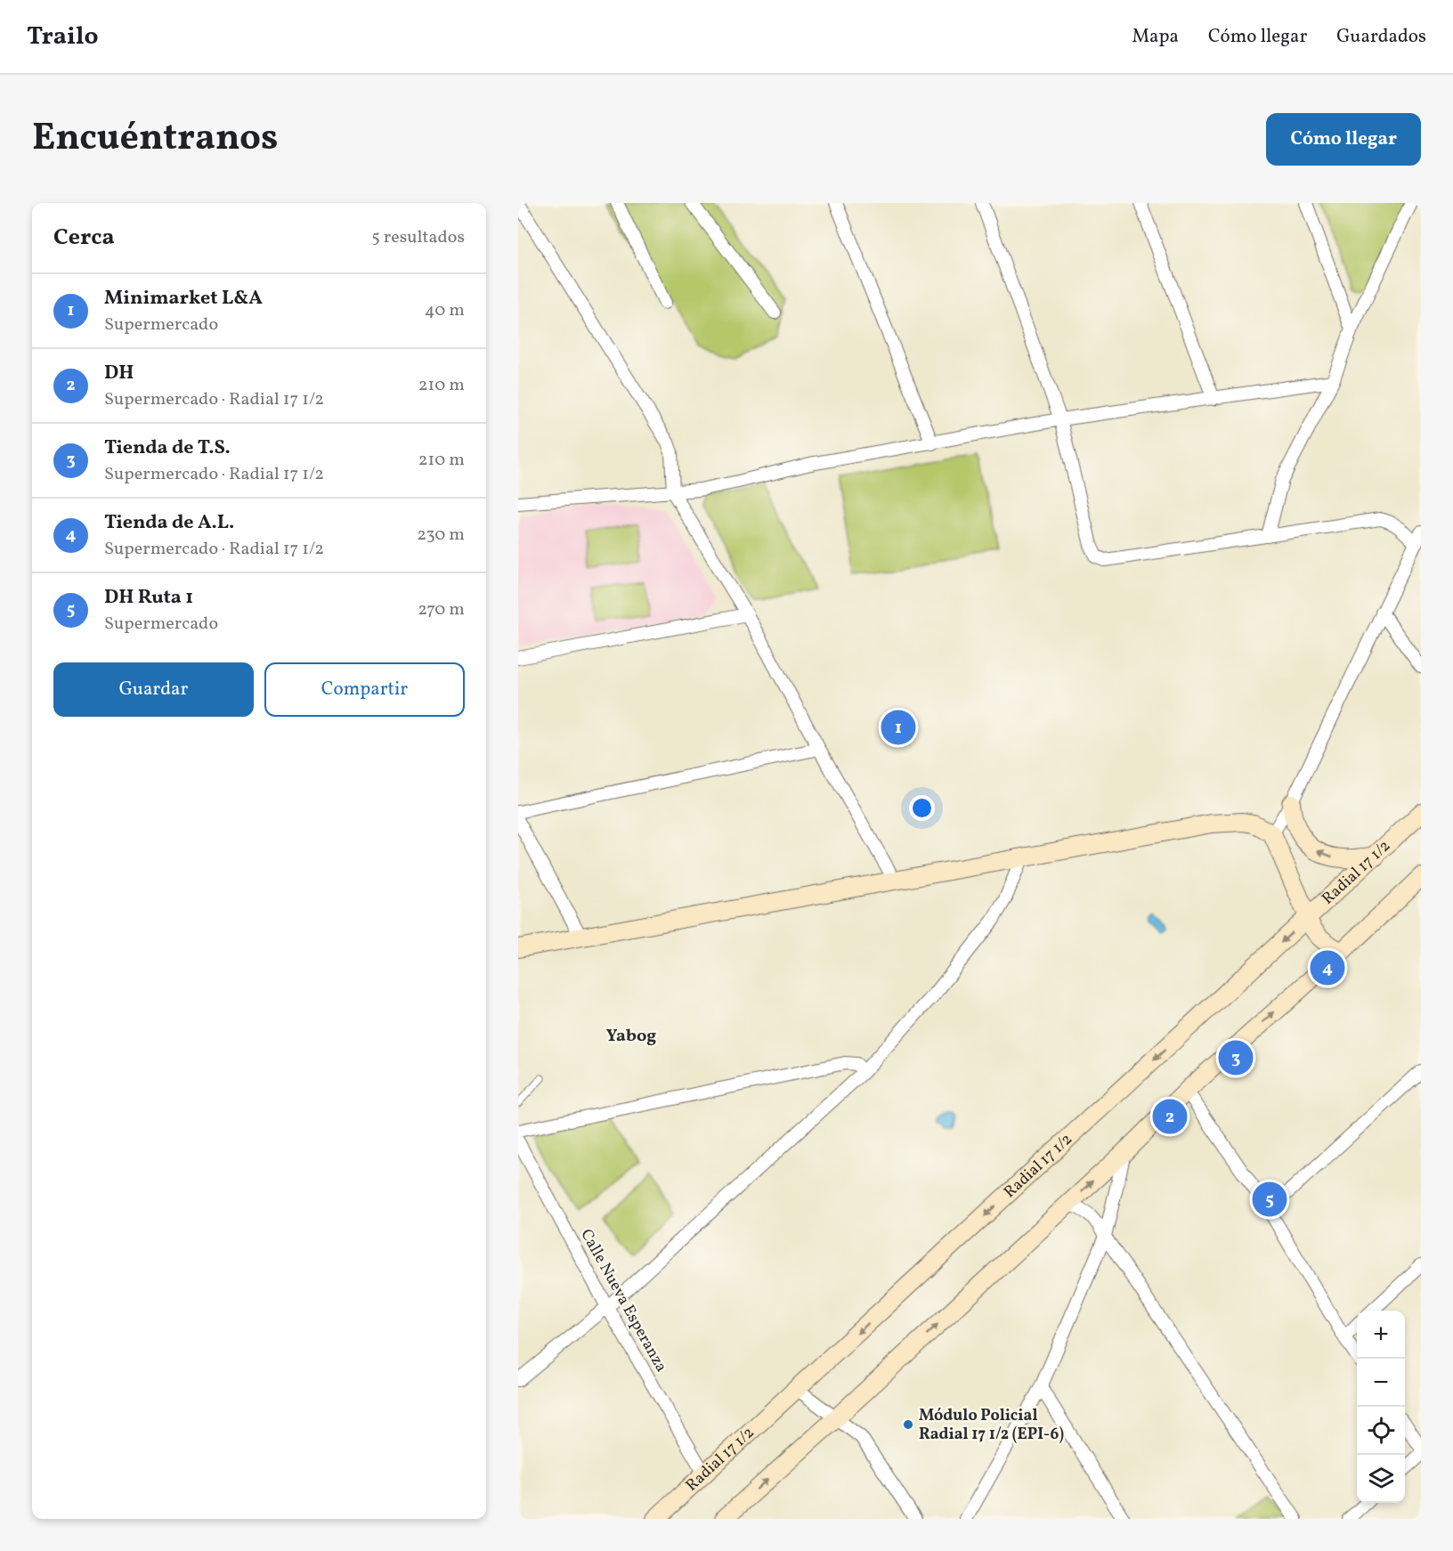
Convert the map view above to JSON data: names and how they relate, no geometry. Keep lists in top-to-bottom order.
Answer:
{
  "streets": {
    "street": ["Radial 17 1/2", "Calle Nueva Esperanza"]
  },
  "crossings": [
    ["Radial 17 1/2", "Calle Nueva Esperanza"]
  ],
  "districts": ["Yabog"],
  "places": ["Módulo Policial Radial 17 1/2 (EPI-6)"],
  "page": {
    "header": "Trailo",
    "nav": ["Mapa", "Cómo llegar", "Guardados"],
    "title": "Encuéntranos",
    "buttons": [
      "Cómo llegar",
      ["Guardar", "Compartir"]
    ],
    "heading": ["Cerca", "5 resultados"],
    "list": [
      {
        "mark": "1",
        "name": "Minimarket L&A",
        "note": "Supermercado",
        "value": "40 m"
      },
      {
        "mark": "2",
        "name": "DH",
        "note": "Supermercado · Radial 17 1/2",
        "value": "210 m"
      },
      {
        "mark": "3",
        "name": "Tienda de T.S.",
        "note": "Supermercado · Radial 17 1/2",
        "value": "210 m"
      },
      {
        "mark": "4",
        "name": "Tienda de A.L.",
        "note": "Supermercado · Radial 17 1/2",
        "value": "230 m"
      },
      {
        "mark": "5",
        "name": "DH Ruta 1",
        "note": "Supermercado",
        "value": "270 m"
      }
    ],
    "pins": [
      "1",
      "4",
      "3",
      "2",
      "5"
    ],
    "map_buttons": ["+", "−"]
  }
}
